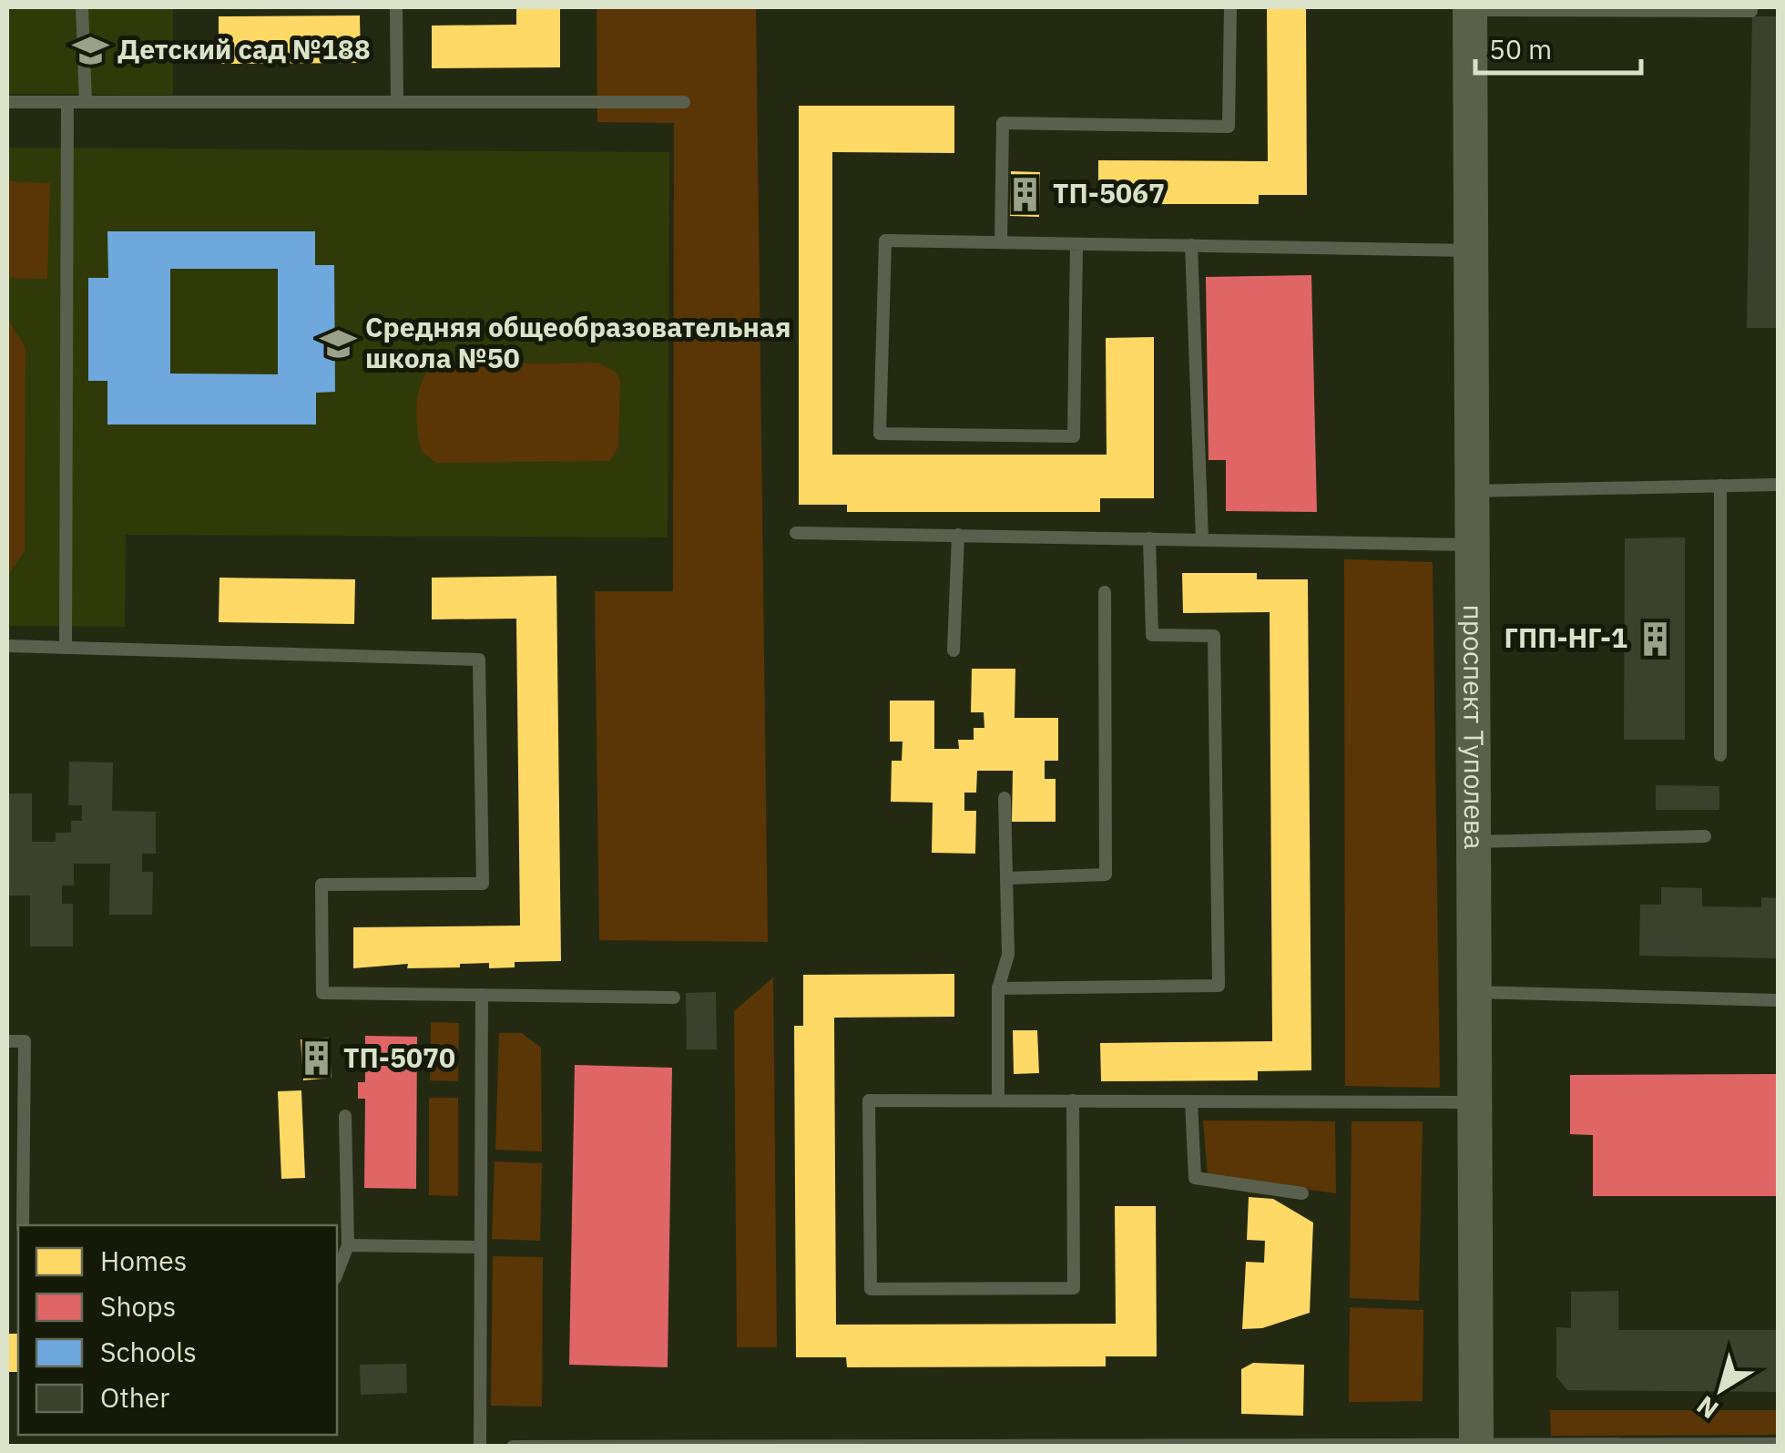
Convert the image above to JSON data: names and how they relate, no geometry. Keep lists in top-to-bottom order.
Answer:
{
  "streets": {
    "main road": ["проспект Туполева"]
  },
  "places": {
    "school or university": ["Детский сад №188", "Средняя общеобразовательная школа №50"],
    "building": ["ТП-5067", "ГПП-НГ-1", "ТП-5070"]
  },
  "legend": [
    "Homes",
    "Shops",
    "Schools",
    "Other"
  ],
  "scale_bar": "50 m",
  "north": "bottom left"
}
